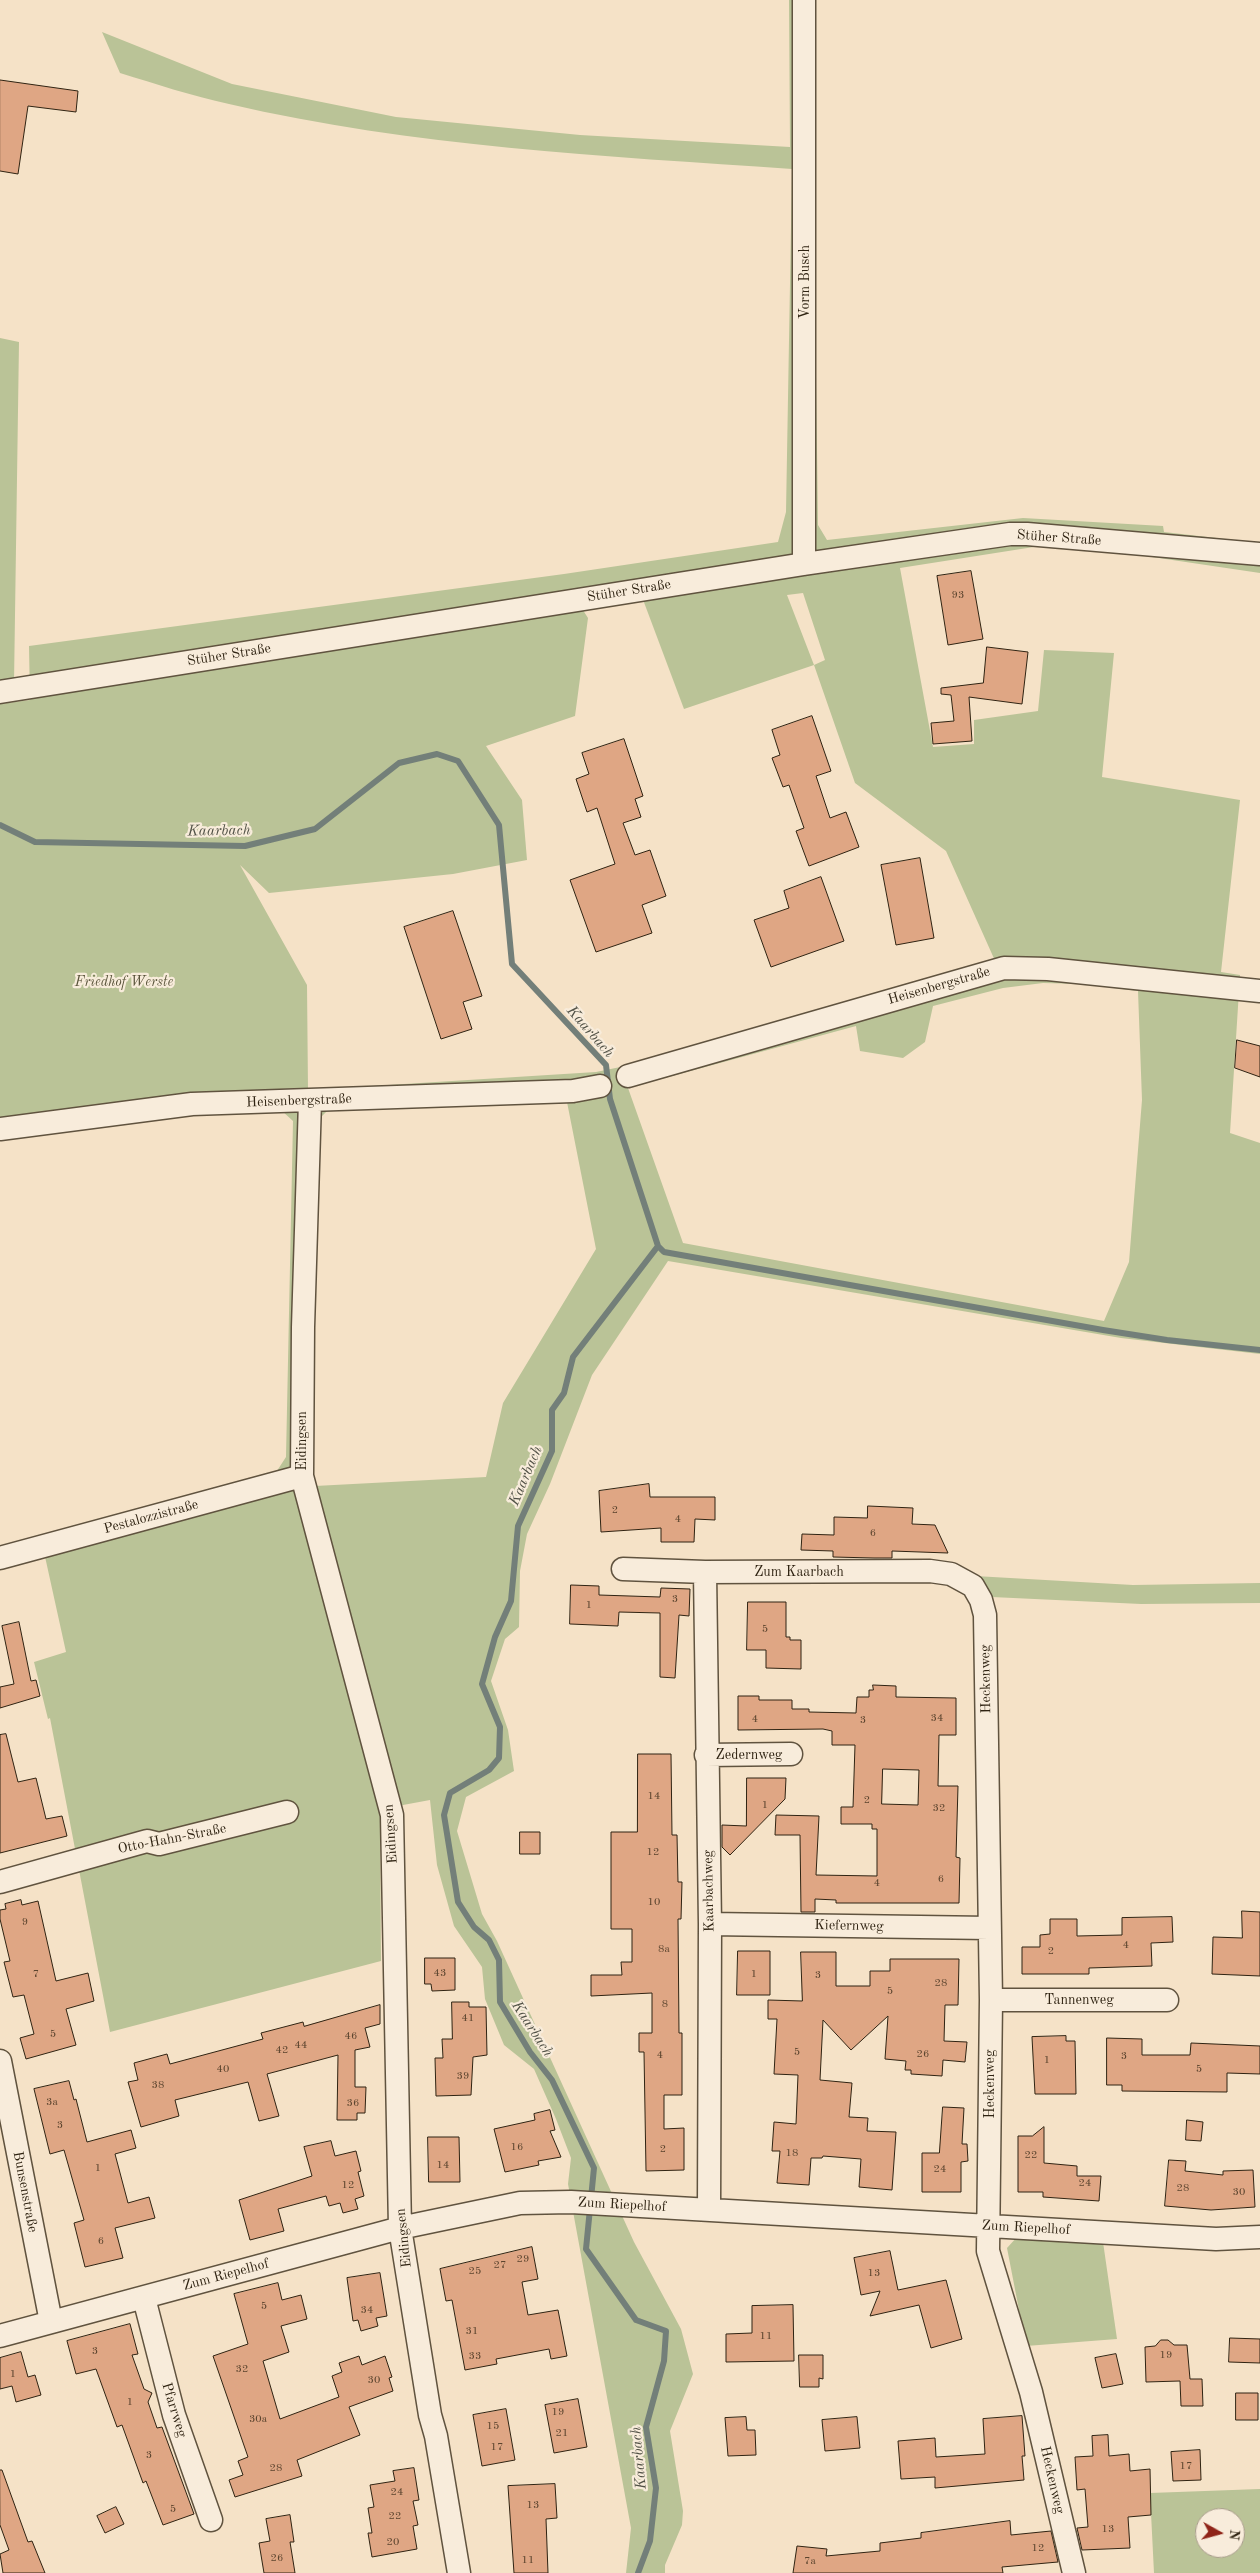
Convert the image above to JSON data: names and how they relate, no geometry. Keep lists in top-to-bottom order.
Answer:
{
  "streets": {
    "street": [
      "Vorm Busch",
      "Stüher Straße",
      "Heisenbergstraße",
      "Eidingsen",
      "Pestalozzistraße",
      "Zum Kaarbach",
      "Heckenweg",
      "Zedernweg",
      "Otto-Hahn-Straße",
      "Kaarbachweg",
      "Kiefernweg",
      "Tannenweg",
      "Bunsenstraße",
      "Zum Riepelhof",
      "Pfarrweg"
    ]
  },
  "crossings": [
    ["Vorm Busch", "Stüher Straße"],
    ["Heisenbergstraße", "Eidingsen"],
    ["Eidingsen", "Pestalozzistraße"],
    ["Eidingsen", "Zum Riepelhof"],
    ["Zum Kaarbach", "Heckenweg"],
    ["Zum Kaarbach", "Kaarbachweg"],
    ["Heckenweg", "Kiefernweg"],
    ["Heckenweg", "Tannenweg"],
    ["Heckenweg", "Zum Riepelhof"],
    ["Zedernweg", "Kaarbachweg"],
    ["Kaarbachweg", "Kiefernweg"],
    ["Kaarbachweg", "Zum Riepelhof"],
    ["Bunsenstraße", "Zum Riepelhof"],
    ["Zum Riepelhof", "Pfarrweg"]
  ],
  "water": ["Kaarbach"],
  "parks": ["Friedhof Werste"],
  "house_numbers": [
    "93",
    "2",
    "4",
    "6",
    "3",
    "1",
    "5",
    "34",
    "4",
    "3",
    "14",
    "2",
    "1",
    "32",
    "12",
    "6",
    "4",
    "10",
    "9",
    "4",
    "8a",
    "2",
    "43",
    "7",
    "1",
    "3",
    "28",
    "5",
    "8",
    "41",
    "5",
    "46",
    "44",
    "42",
    "5",
    "26",
    "4",
    "3",
    "1",
    "40",
    "5",
    "39",
    "38",
    "3a",
    "36",
    "3",
    "16",
    "2",
    "18",
    "22",
    "14",
    "1",
    "24",
    "24",
    "12",
    "28",
    "30",
    "6",
    "29",
    "27",
    "25",
    "13",
    "5",
    "34",
    "31",
    "11",
    "3",
    "19",
    "33",
    "32",
    "1",
    "30",
    "1",
    "19",
    "30a",
    "15",
    "21",
    "17",
    "3",
    "17",
    "28",
    "24",
    "13",
    "5",
    "22",
    "13",
    "20",
    "12",
    "26",
    "11",
    "7a"
  ],
  "north": "right"
}
